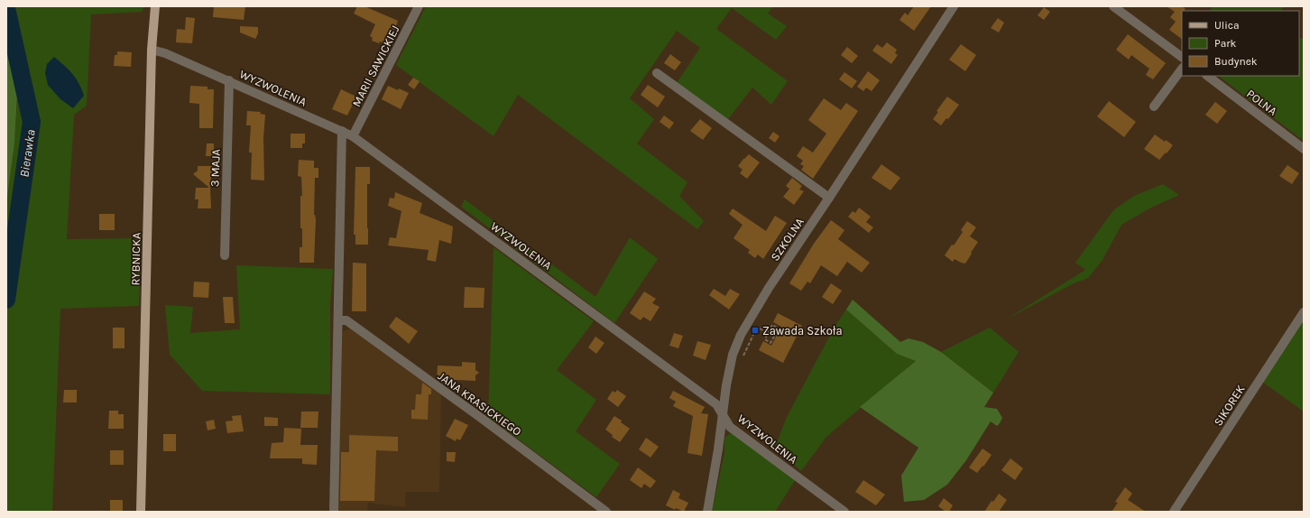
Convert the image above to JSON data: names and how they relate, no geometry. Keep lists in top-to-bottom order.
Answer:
{
  "streets": {
    "main road": ["RYBNICKA"],
    "street": [
      "MARII SAWICKIEJ",
      "WYZWOLENIA",
      "POLNA",
      "3 MAJA",
      "SZKOLNA",
      "JANA KRASICKIEGO",
      "SIKOREK"
    ]
  },
  "crossings": [
    ["MARII SAWICKIEJ", "WYZWOLENIA"],
    ["WYZWOLENIA", "3 MAJA"],
    ["WYZWOLENIA", "SZKOLNA"],
    ["WYZWOLENIA", "RYBNICKA"]
  ],
  "water": ["Bierawka"],
  "places": {
    "transit": ["Zawada Szkoła"]
  },
  "legend": ["Ulica", "Park", "Budynek"]
}
